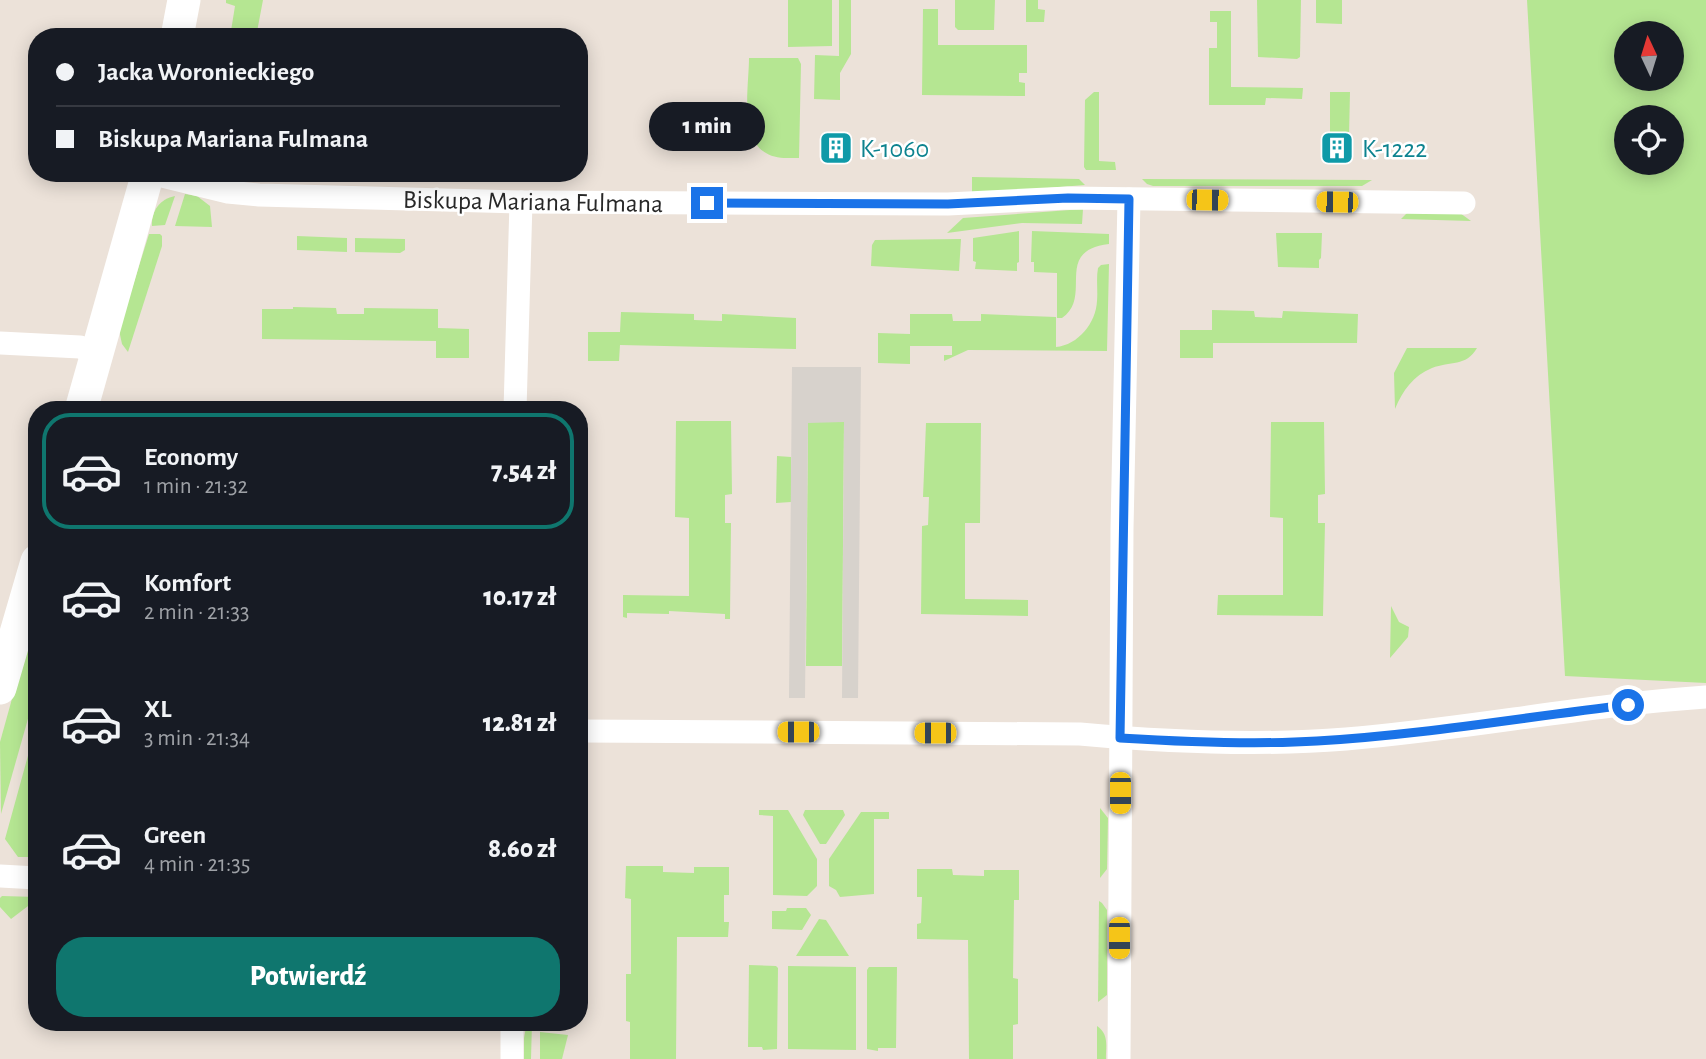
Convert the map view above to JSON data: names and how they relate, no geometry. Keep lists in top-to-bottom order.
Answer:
{
  "streets": {
    "street": ["Biskupa Mariana Fulmana"]
  },
  "places": {
    "building": ["K-1060", "K-1222"]
  },
  "north": "top",
  "page": {
    "banner": ["Jacka Woronieckiego", "Biskupa Mariana Fulmana"],
    "bubble": "1 min",
    "list": [
      {
        "name": "Economy",
        "note": "1 min · 21:32",
        "value": "7.54 zł"
      },
      {
        "name": "Komfort",
        "note": "2 min · 21:33",
        "value": "10.17 zł"
      },
      {
        "name": "XL",
        "note": "3 min · 21:34",
        "value": "12.81 zł"
      },
      {
        "name": "Green",
        "note": "4 min · 21:35",
        "value": "8.60 zł"
      }
    ],
    "buttons": "Potwierdź"
  }
}
